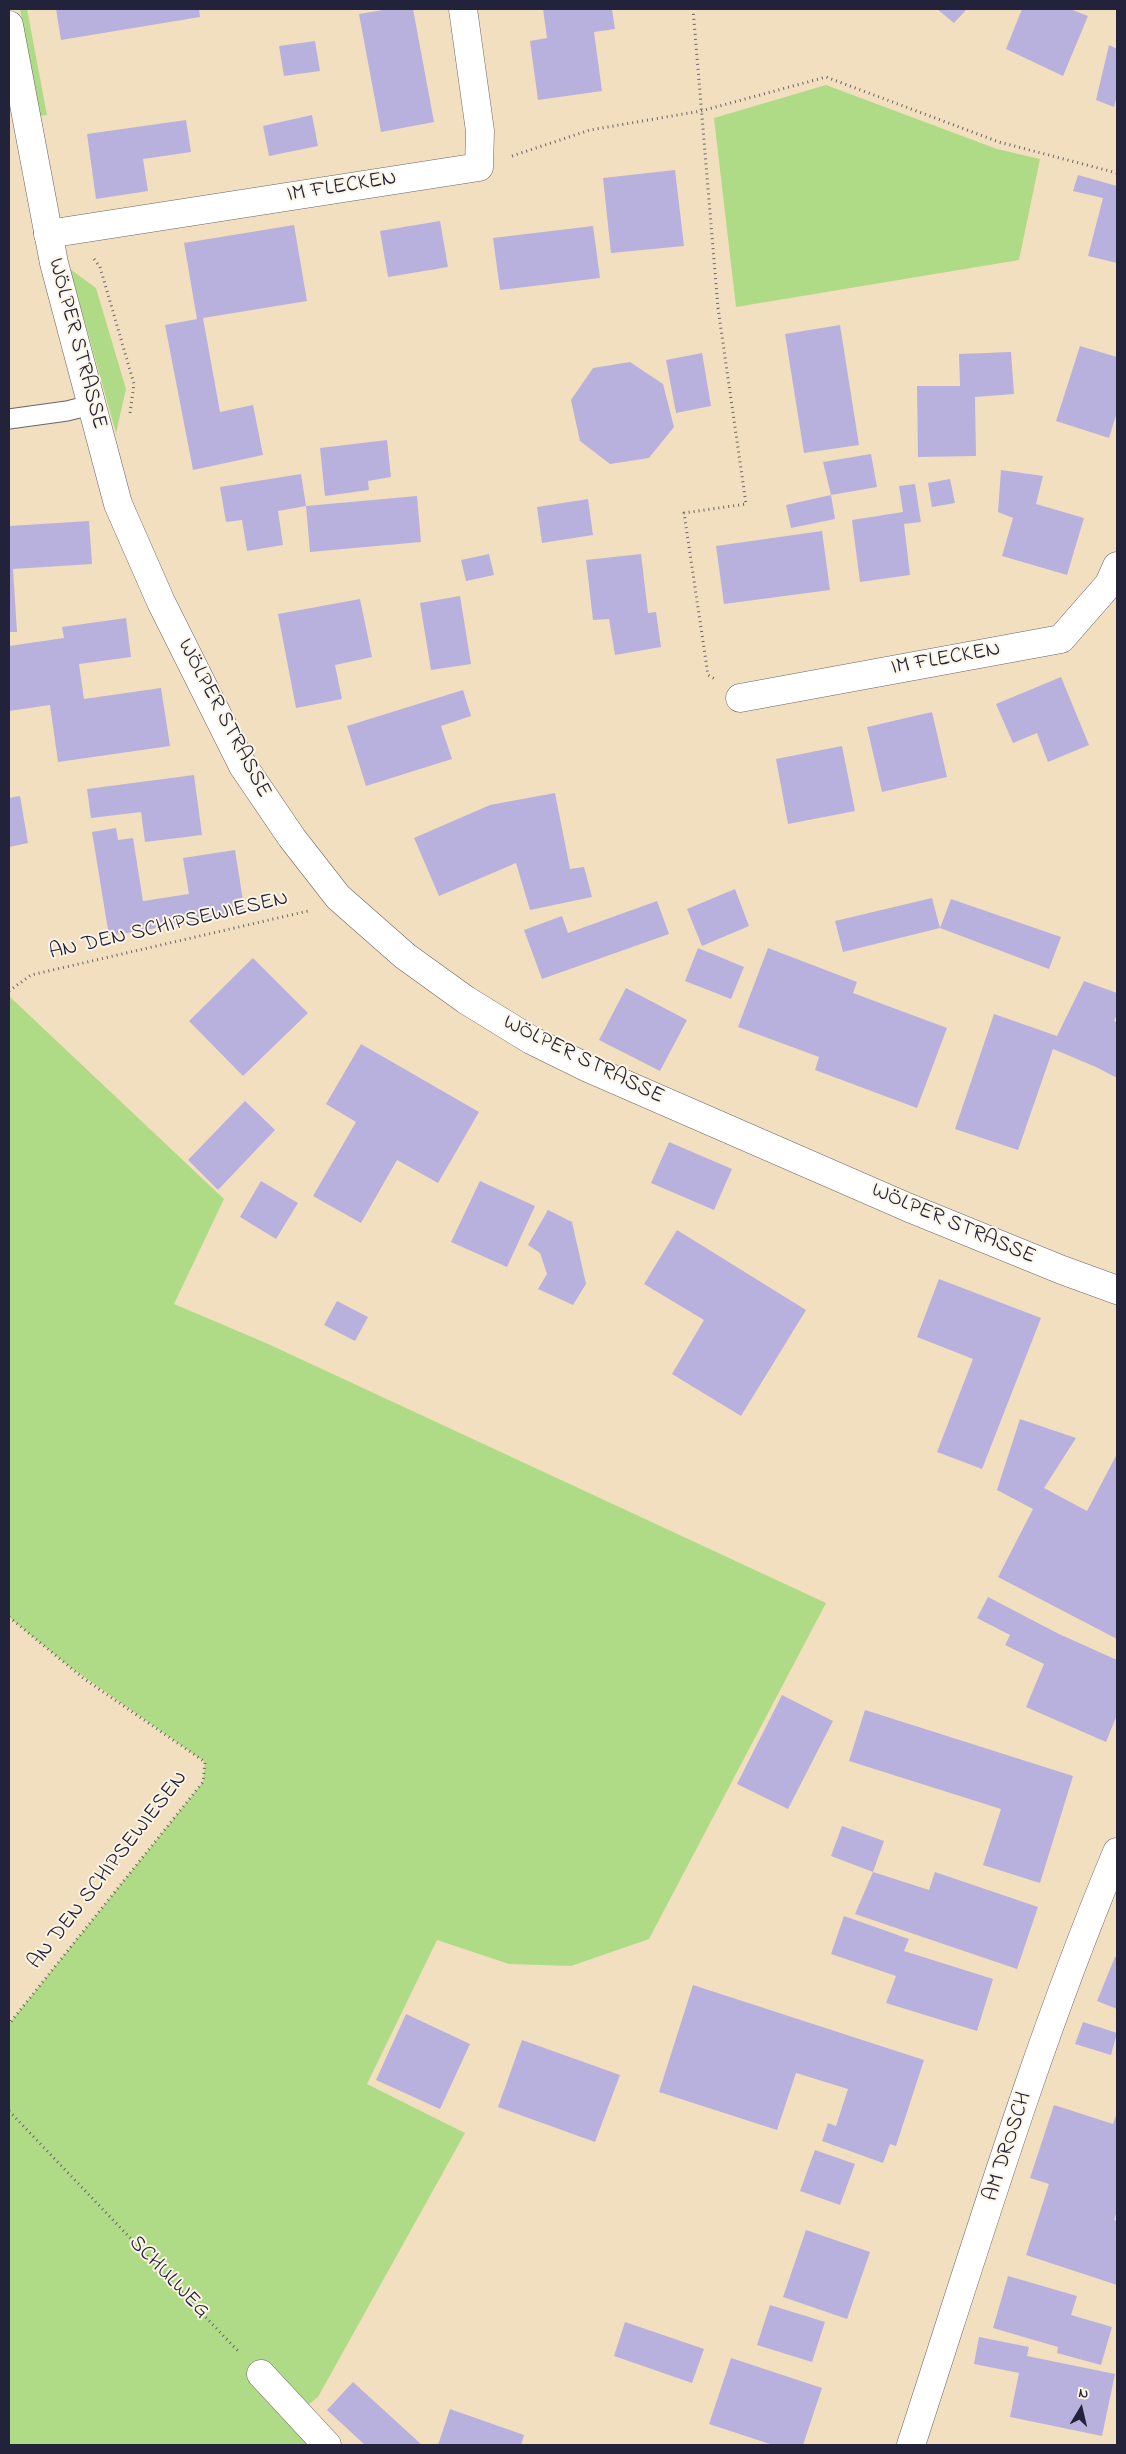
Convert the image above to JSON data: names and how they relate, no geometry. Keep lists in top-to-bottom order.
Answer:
{
  "streets": {
    "street": ["IM FLECKEN", "WÖLPER STRASSE", "AM DROSCH"],
    "path": ["AN DEN SCHIPSEWIESEN", "SCHULWEG"]
  },
  "crossings": [
    ["IM FLECKEN", "WÖLPER STRASSE"],
    ["WÖLPER STRASSE", "AN DEN SCHIPSEWIESEN"]
  ],
  "north": "top"
}
